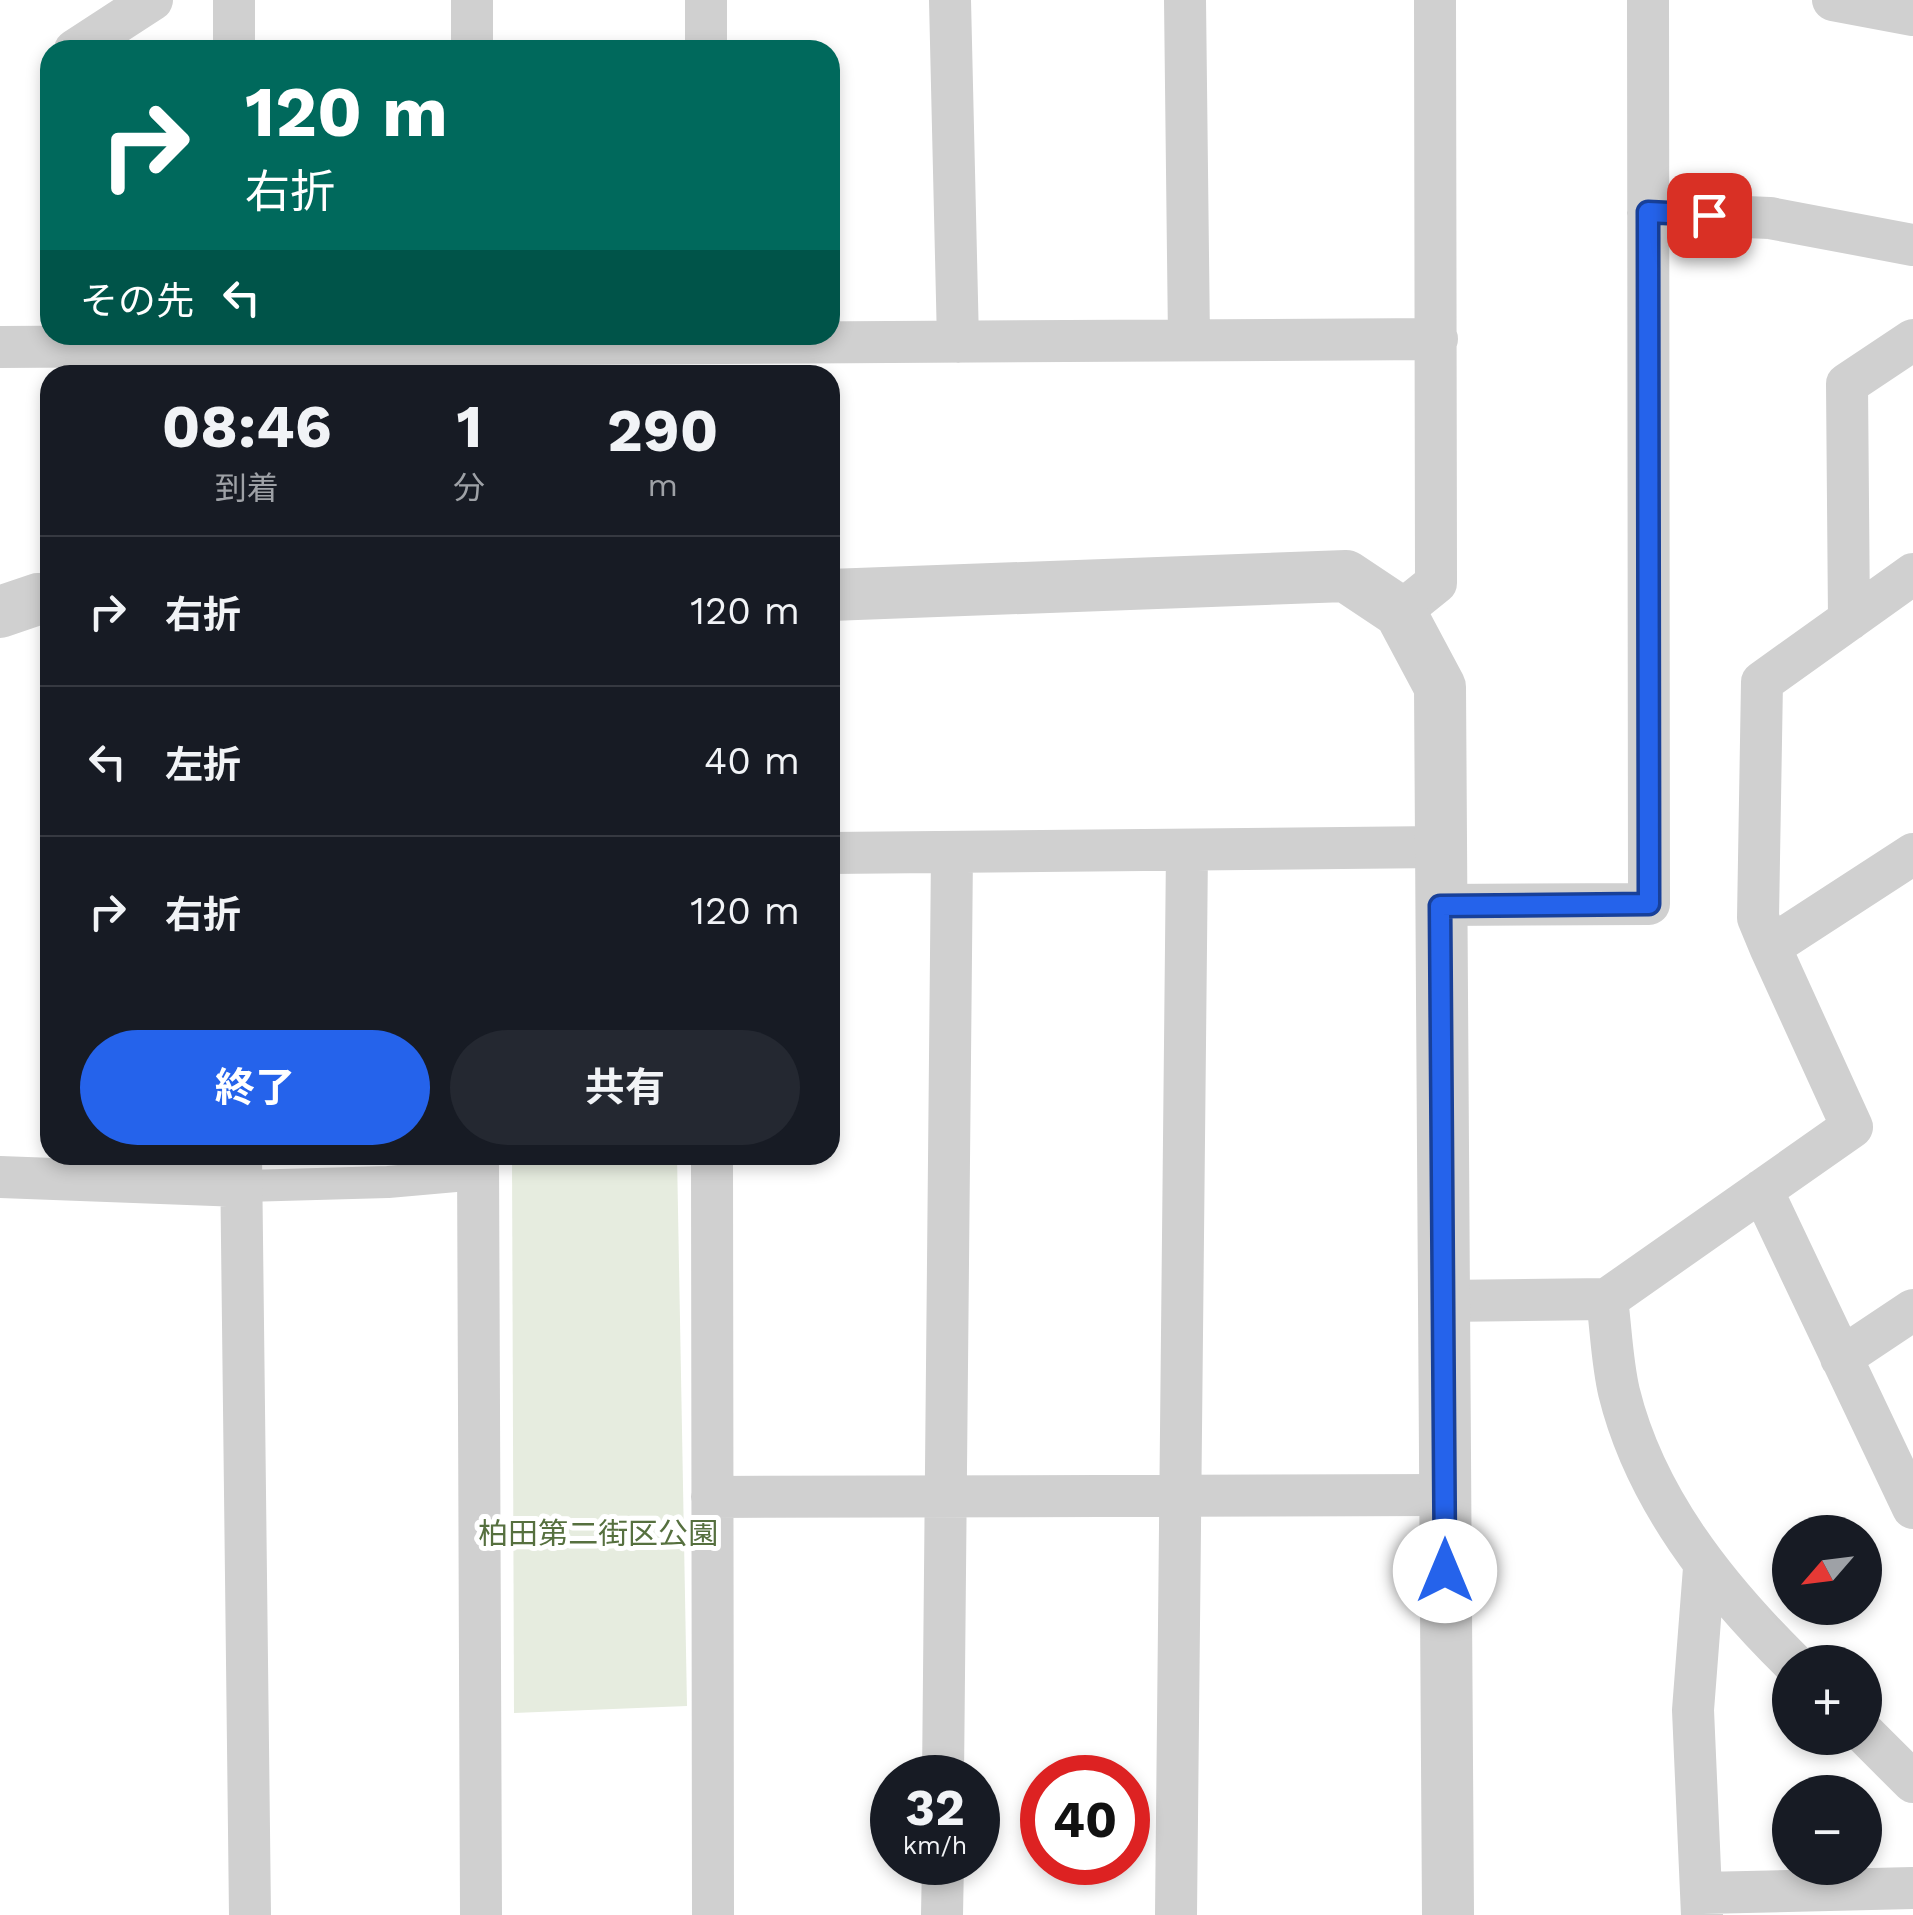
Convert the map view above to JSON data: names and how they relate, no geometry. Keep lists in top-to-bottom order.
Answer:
{
  "parks": ["柏田第二街区公園"],
  "north": "bottom left",
  "page": {
    "turn": ["120 m", "右折"],
    "then": "その先",
    "eta": [
      "08:46",
      "到着",
      "1",
      "分",
      "290",
      "m"
    ],
    "list": [
      {
        "name": "右折",
        "value": "120 m"
      },
      {
        "name": "左折",
        "value": "40 m"
      },
      {
        "name": "右折",
        "value": "120 m"
      }
    ],
    "buttons": ["終了", "共有"],
    "map_buttons": ["+", "−"],
    "speed": "32 km/h",
    "limit": "40"
  }
}
